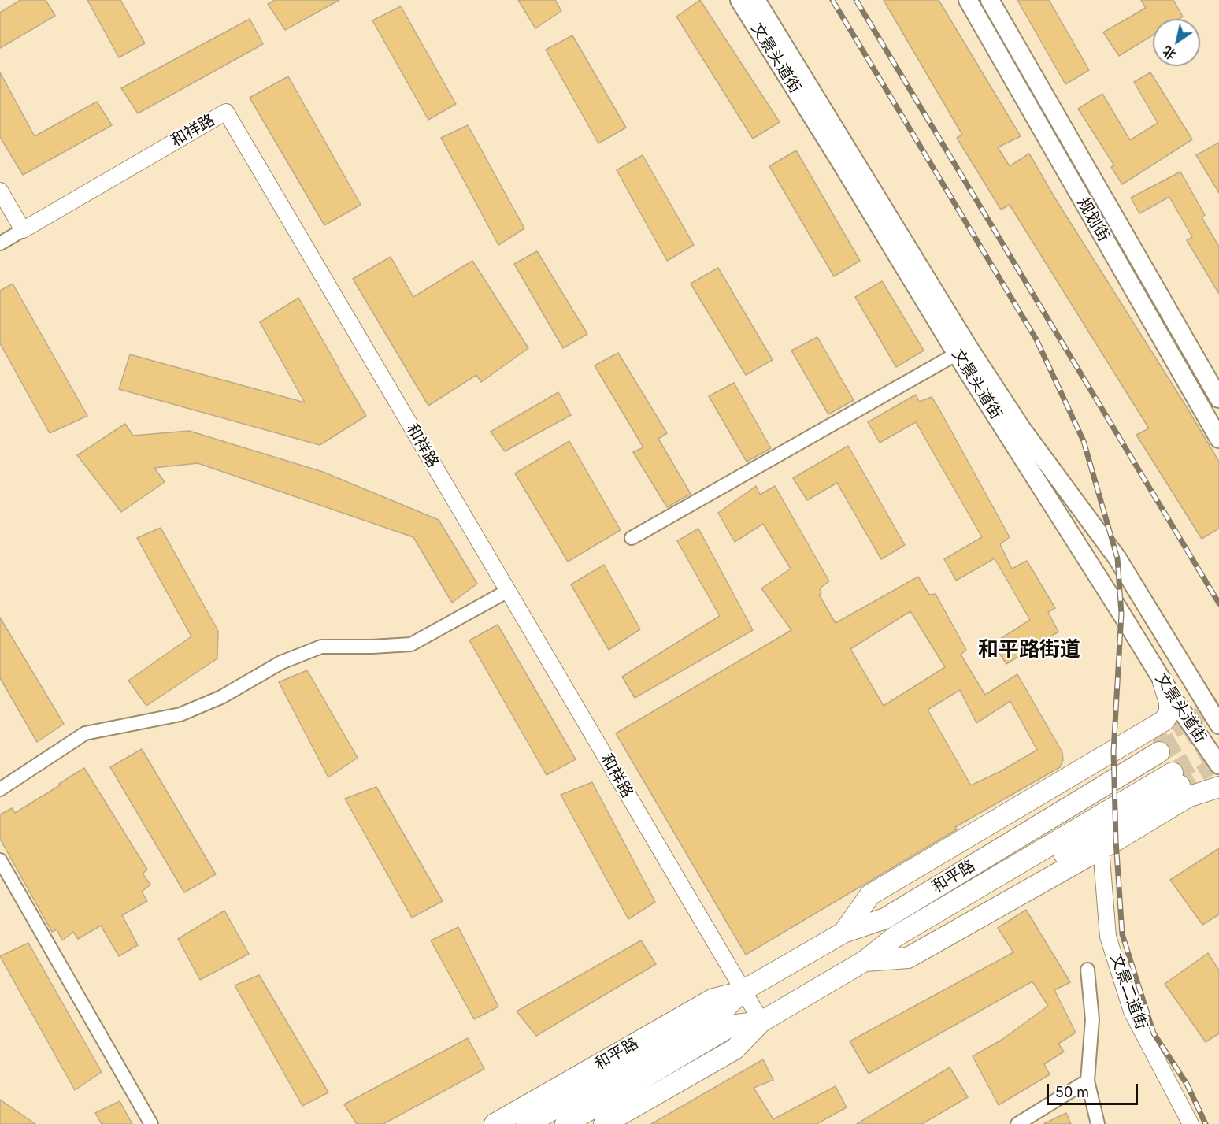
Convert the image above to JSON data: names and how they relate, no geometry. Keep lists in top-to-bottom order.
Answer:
{
  "streets": {
    "main road": ["文景头道街", "规划街", "和平路"],
    "street": ["和祥路", "文景二道街"]
  },
  "crossings": [
    ["和祥路", "和平路"]
  ],
  "districts": ["和平路街道"],
  "scale_bar": "50 m",
  "north": "bottom left"
}
